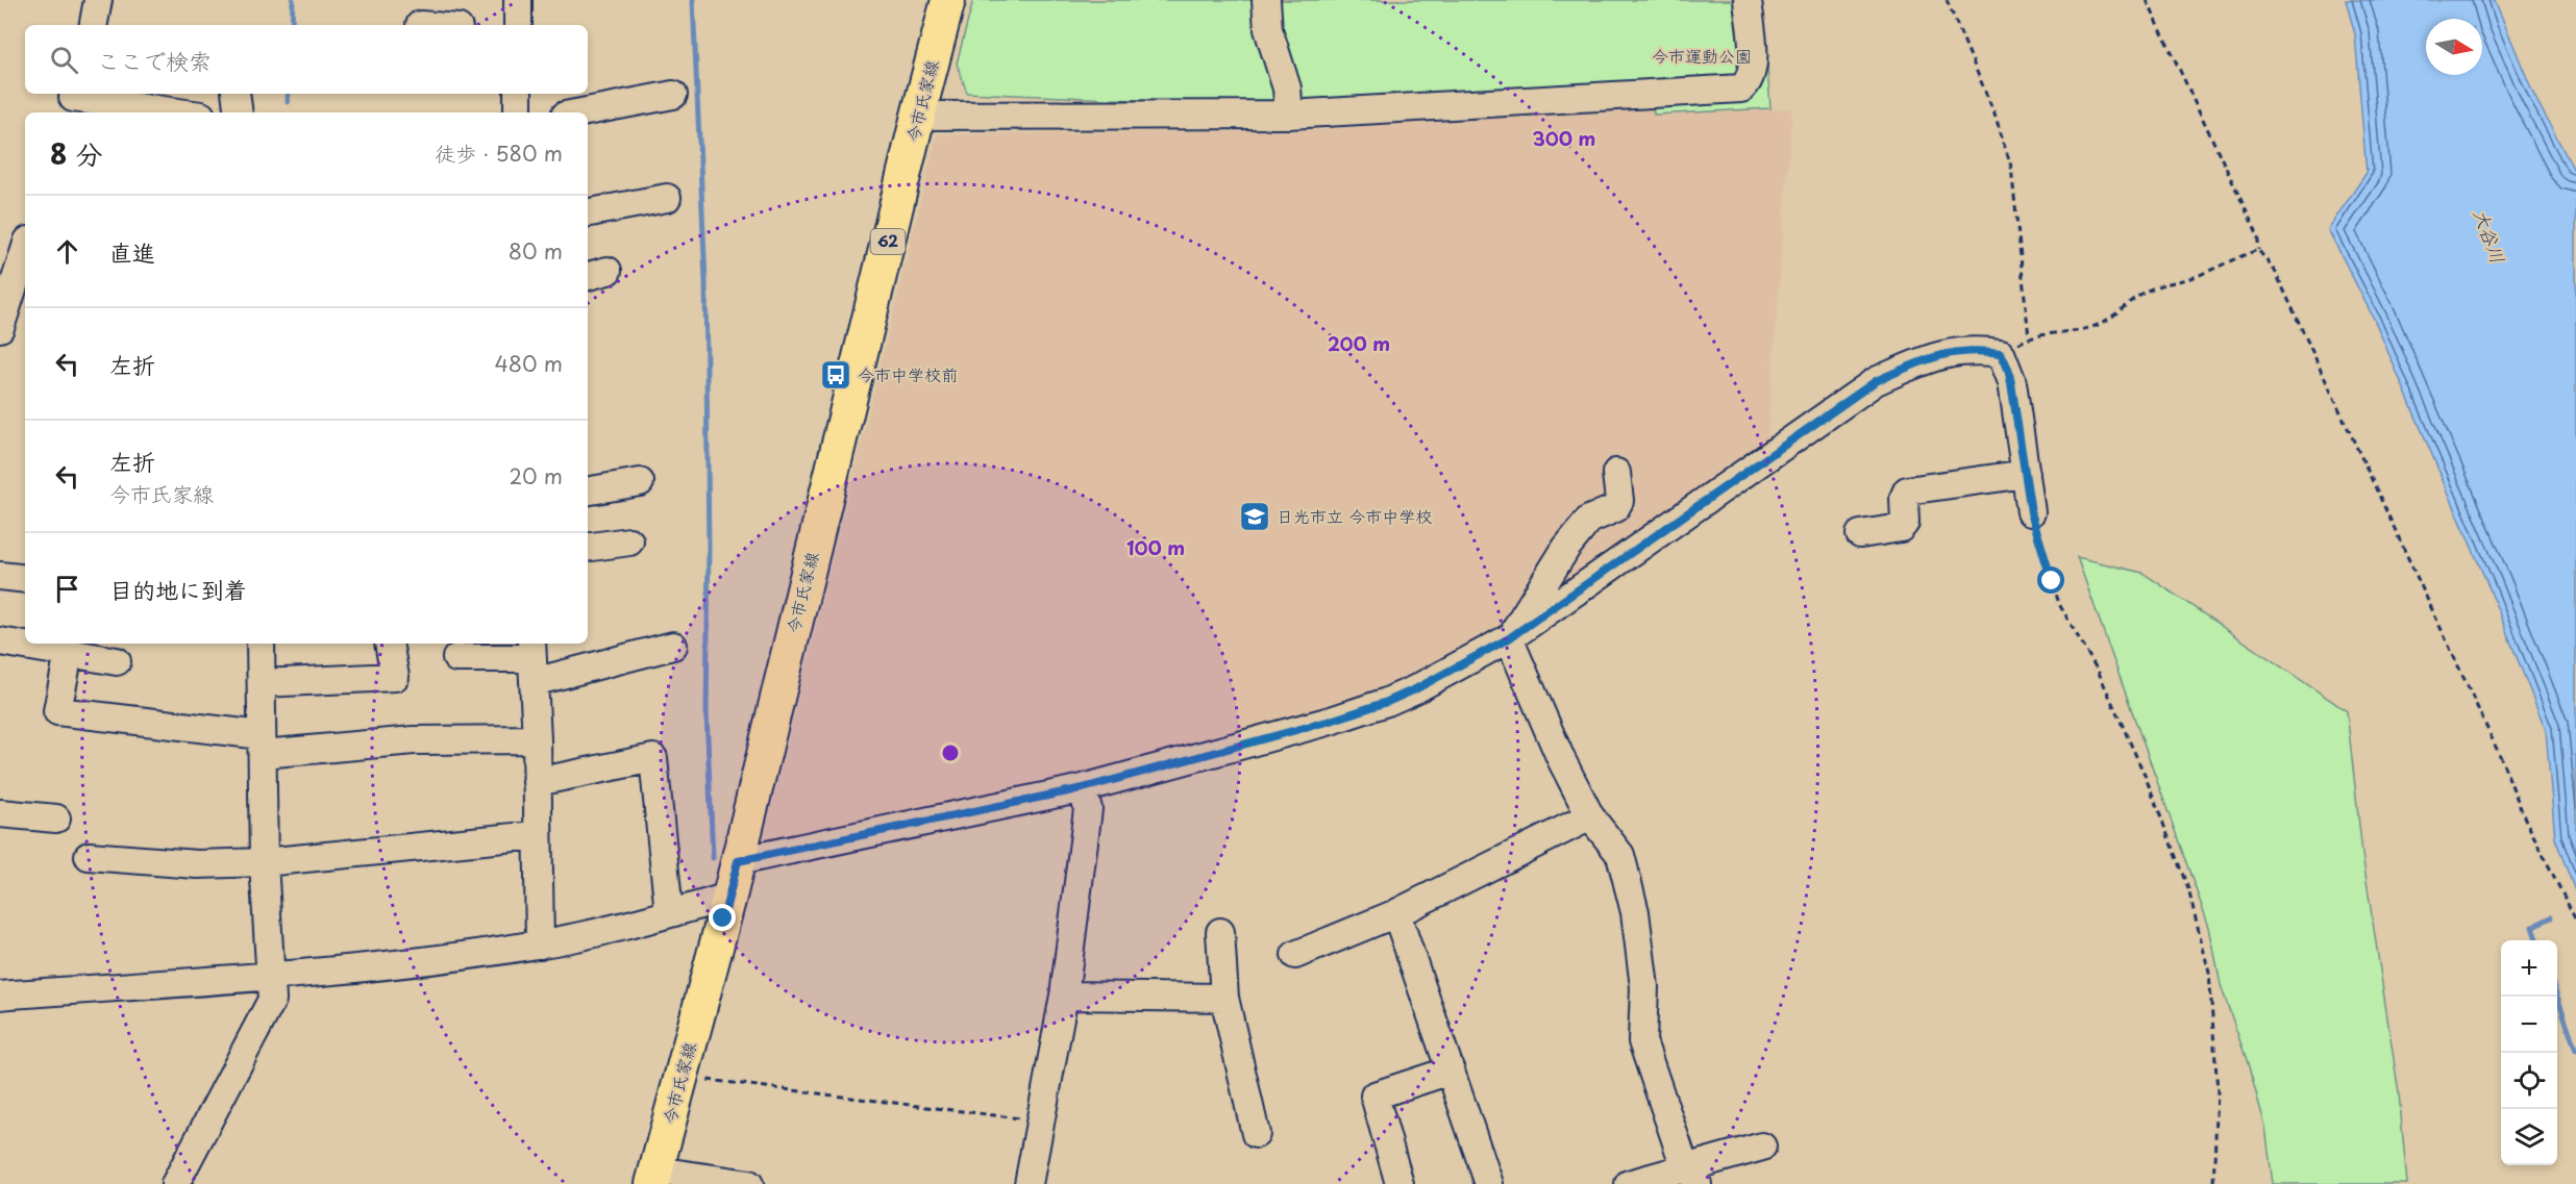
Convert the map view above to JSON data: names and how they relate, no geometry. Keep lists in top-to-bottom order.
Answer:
{
  "streets": {
    "main road": ["今市氏家線", "62"]
  },
  "water": ["大谷川"],
  "parks": ["今市運動公園"],
  "places": {
    "bus stop": ["今市中学校前"],
    "school or university": ["日光市立 今市中学校"]
  },
  "north": "right",
  "page": {
    "search": "ここで検索",
    "heading": ["8 分", "徒歩 · 580 m"],
    "list": [
      ["直進", "80 m"],
      ["左折", "480 m"],
      ["左折", "今市氏家線", "20 m"],
      "目的地に到着"
    ],
    "map_buttons": ["+", "−"]
  },
  "rings": ["300 m", "200 m", "100 m"]
}
